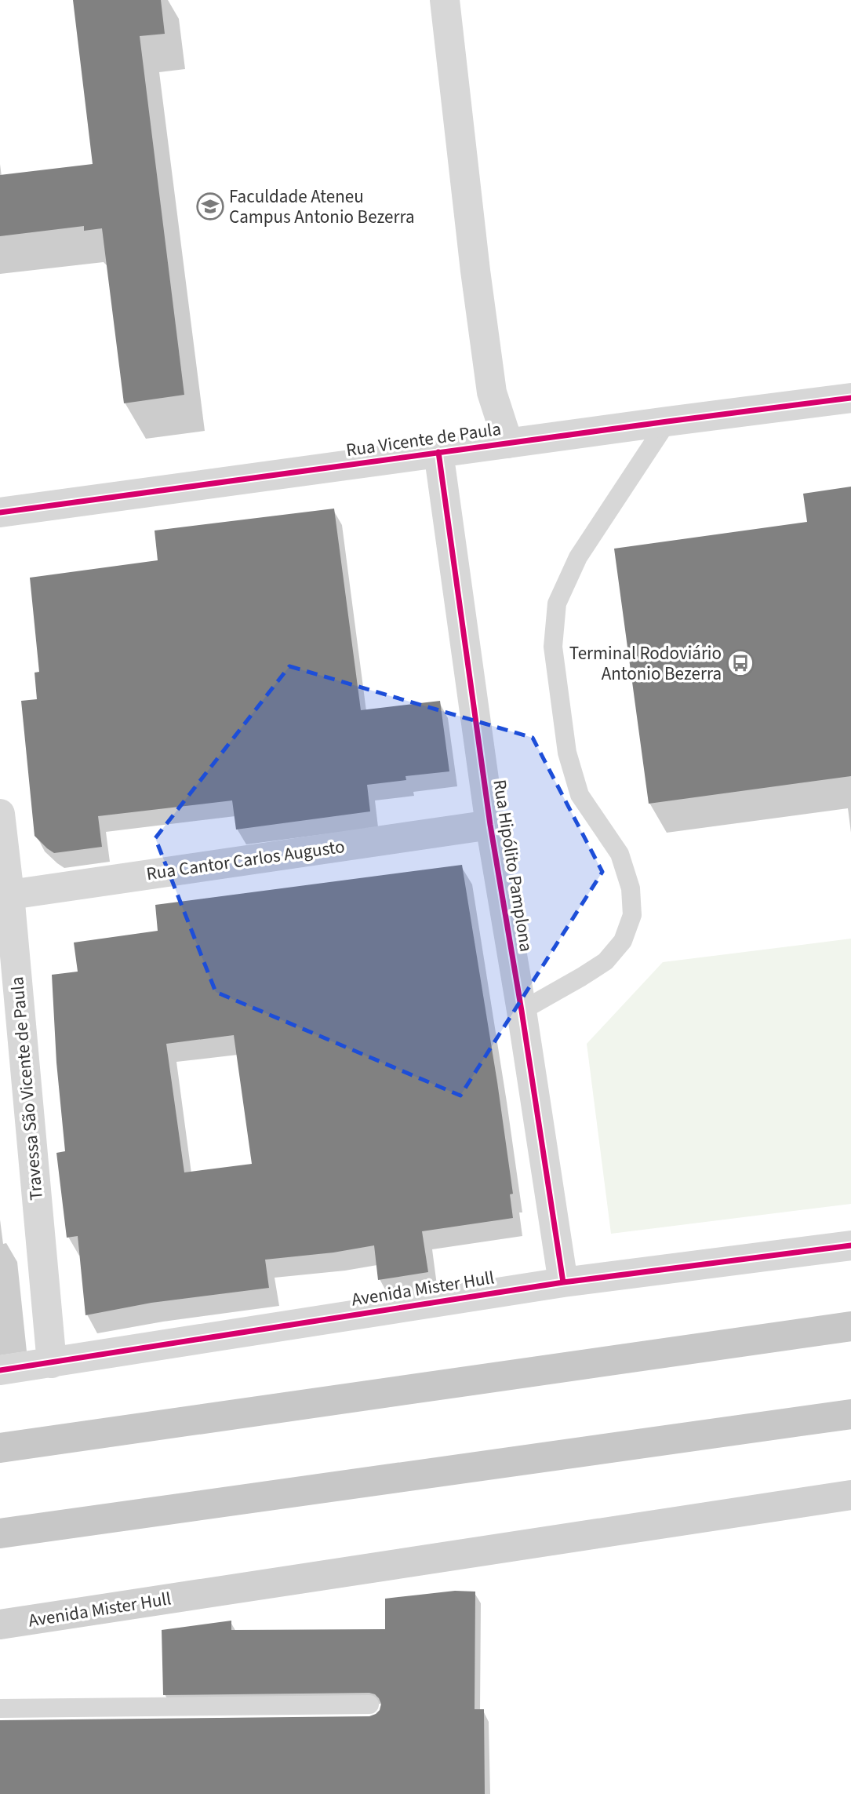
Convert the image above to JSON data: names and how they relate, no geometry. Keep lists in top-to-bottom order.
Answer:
{
  "streets": {
    "main road": ["Avenida Mister Hull"],
    "street": [
      "Rua Vicente de Paula",
      "Rua Cantor Carlos Augusto",
      "Rua Hipólito Pamplona",
      "Travessa São Vicente de Paula"
    ]
  },
  "crossings": [
    ["Rua Vicente de Paula", "Rua Hipólito Pamplona"],
    ["Rua Cantor Carlos Augusto", "Rua Hipólito Pamplona"],
    ["Rua Cantor Carlos Augusto", "Travessa São Vicente de Paula"],
    ["Rua Hipólito Pamplona", "Avenida Mister Hull"],
    ["Travessa São Vicente de Paula", "Avenida Mister Hull"]
  ],
  "places": {
    "school or university": ["Faculdade Ateneu Campus Antonio Bezerra"],
    "bus stop": ["Terminal Rodoviário Antonio Bezerra"]
  }
}
